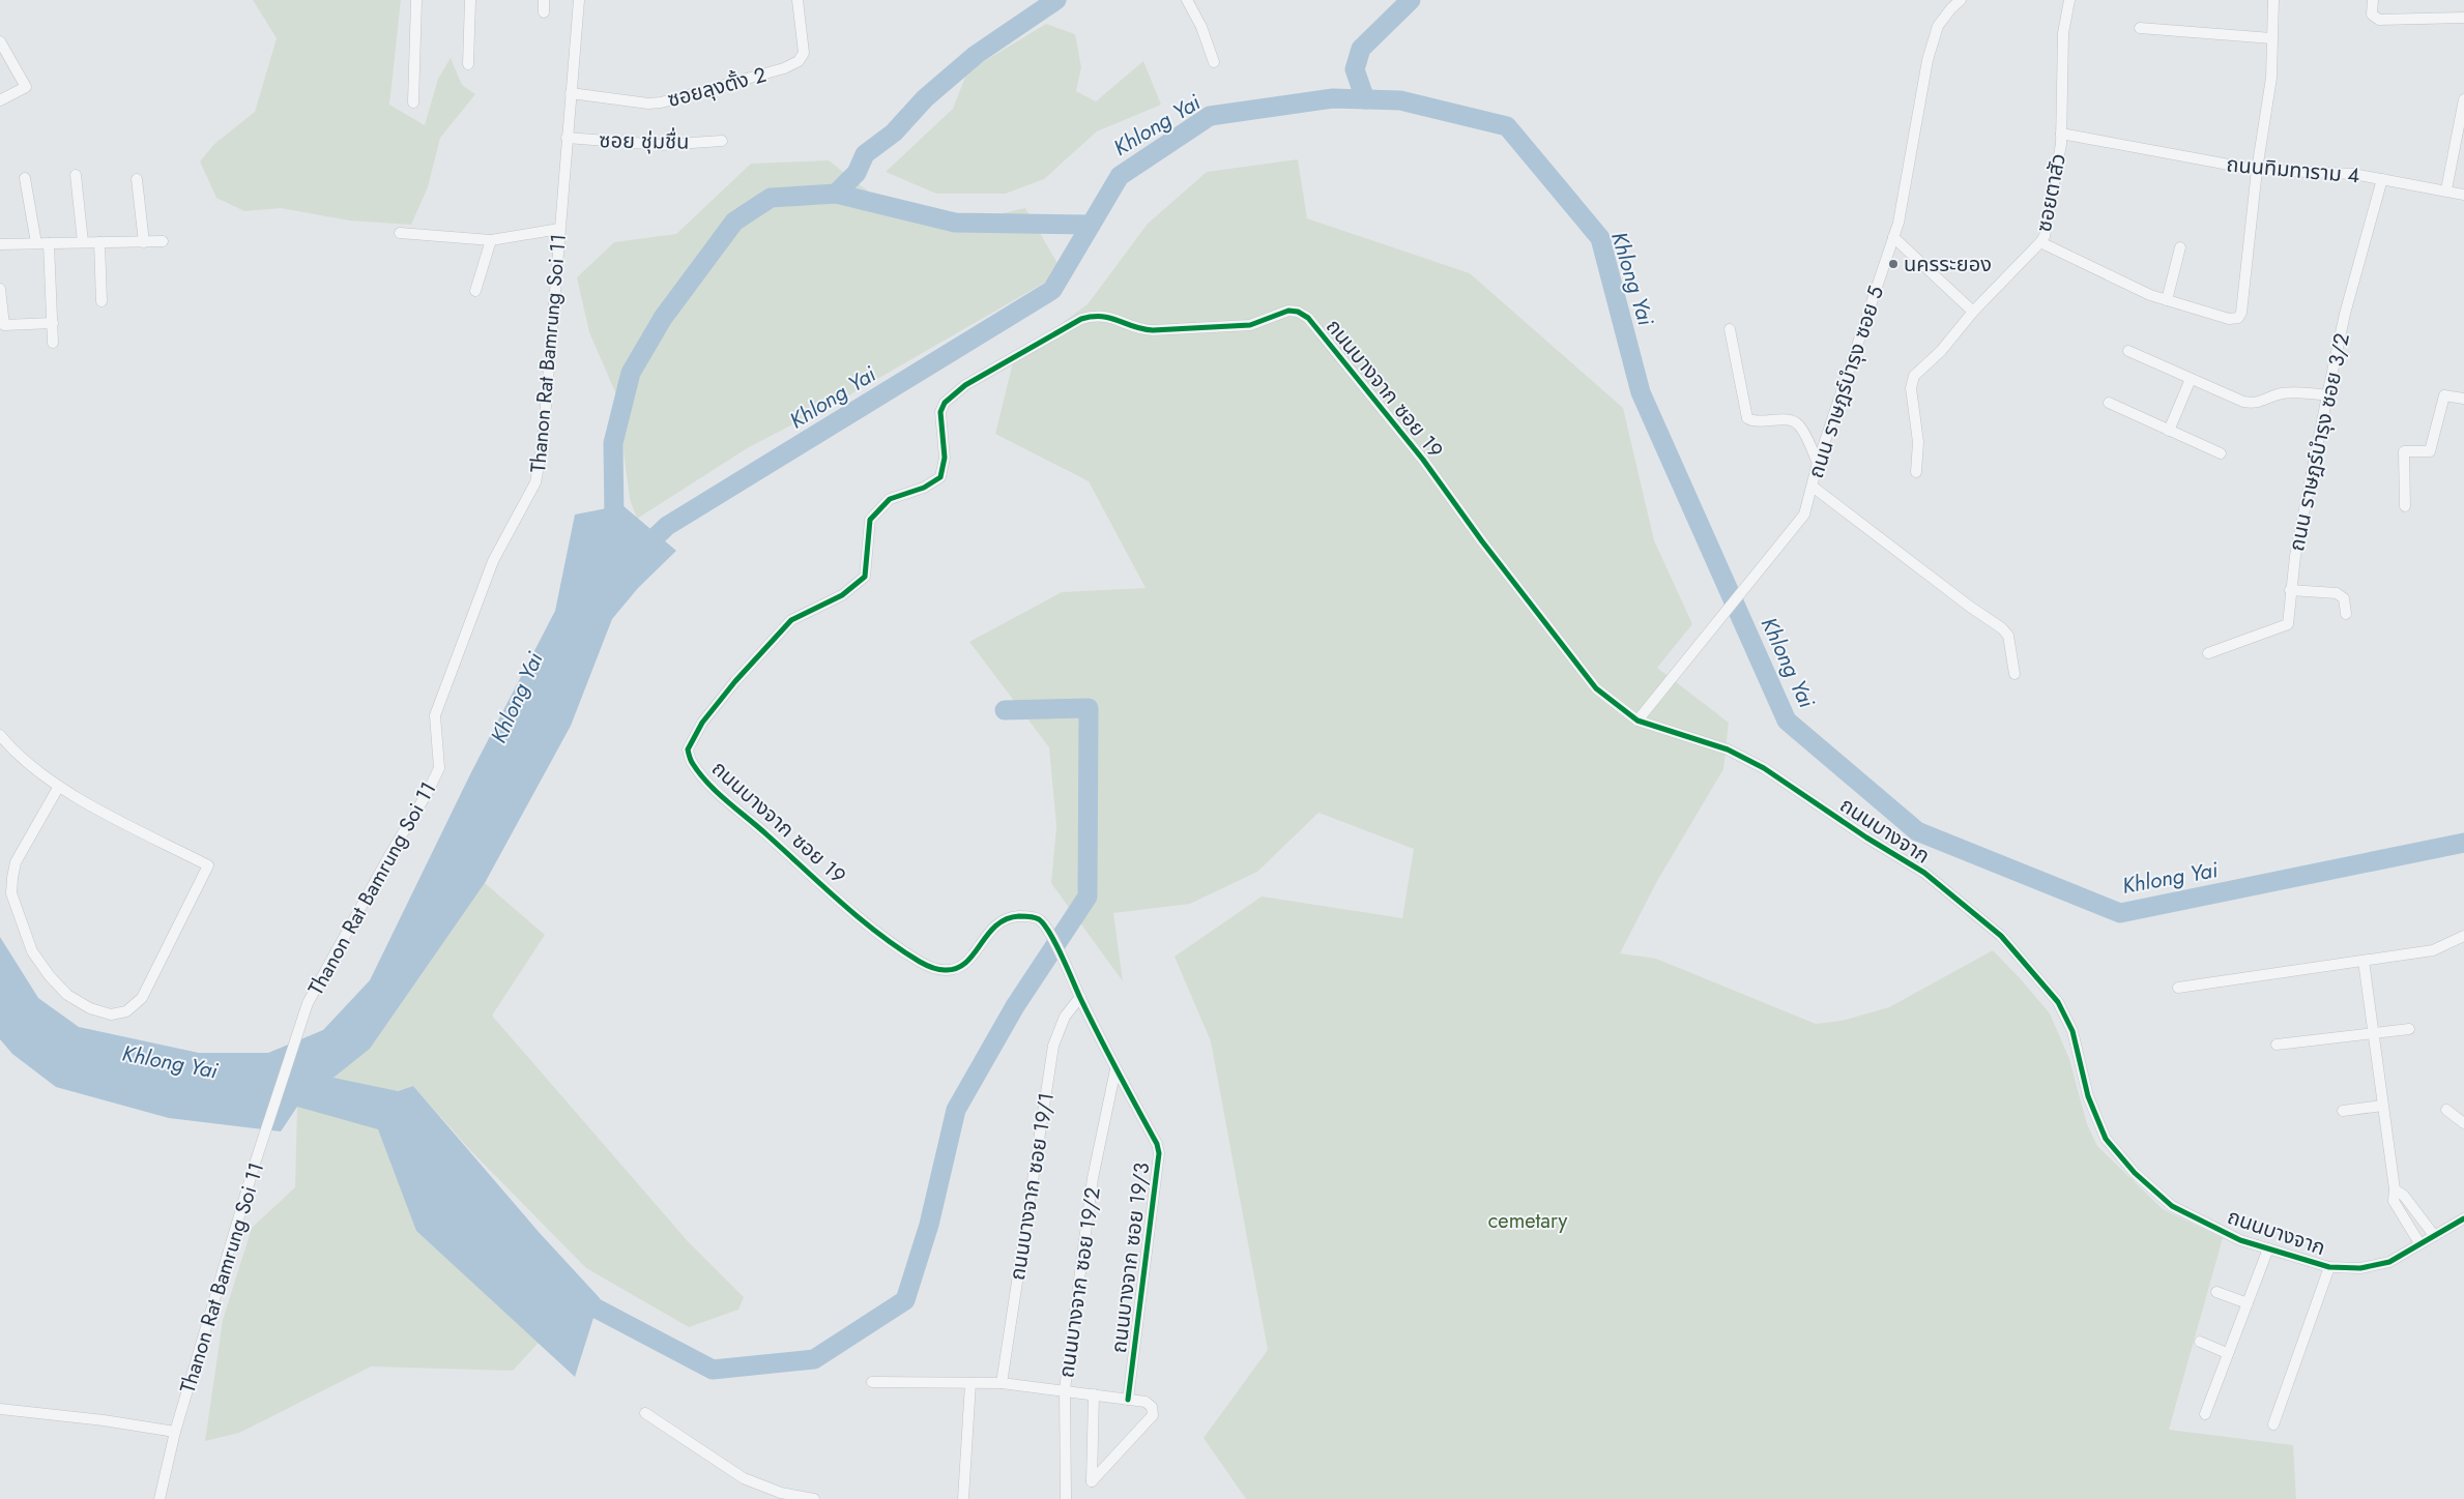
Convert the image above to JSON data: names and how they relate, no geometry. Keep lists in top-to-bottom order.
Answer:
{
  "streets": {
    "street": [
      "ซอยลุงตั้ง 2",
      "ซอย ชุ่มชื่น",
      "ถนนทิมทาราม 4",
      "ซอยตาสัว",
      "Thanon Rat Bamrung Soi 11",
      "ถนน ราษฎร์บำรุง ซอย 5",
      "ถนนบางจาก ซอย 19",
      "ถนน ราษฎร์บำรุง ซอย 3/2",
      "ถนนบางจาก",
      "ถนนบางจาก ซอย 19/1",
      "ถนนบางจาก ซอย 19/3",
      "ถนนบางจาก ซอย 19/2"
    ]
  },
  "crossings": [
    ["ซอยลุงตั้ง 2", "Thanon Rat Bamrung Soi 11"],
    ["ซอย ชุ่มชื่น", "Thanon Rat Bamrung Soi 11"],
    ["ถนนทิมทาราม 4", "ซอยตาสัว"],
    ["ถนนทิมทาราม 4", "ถนน ราษฎร์บำรุง ซอย 3/2"],
    ["ถนน ราษฎร์บำรุง ซอย 5", "ถนนบางจาก ซอย 19"],
    ["ถนน ราษฎร์บำรุง ซอย 5", "ถนนบางจาก"],
    ["ถนนบางจาก ซอย 19", "ถนนบางจาก"],
    ["ถนนบางจาก ซอย 19", "ถนนบางจาก ซอย 19/1"],
    ["ถนนบางจาก ซอย 19", "ถนนบางจาก ซอย 19/3"],
    ["ถนนบางจาก ซอย 19", "ถนนบางจาก ซอย 19/2"],
    ["ถนนบางจาก ซอย 19/3", "ถนนบางจาก ซอย 19/2"]
  ],
  "water": ["Khlong Yai"],
  "parks": ["cemetary"],
  "places": ["นครระยอง"]
}
